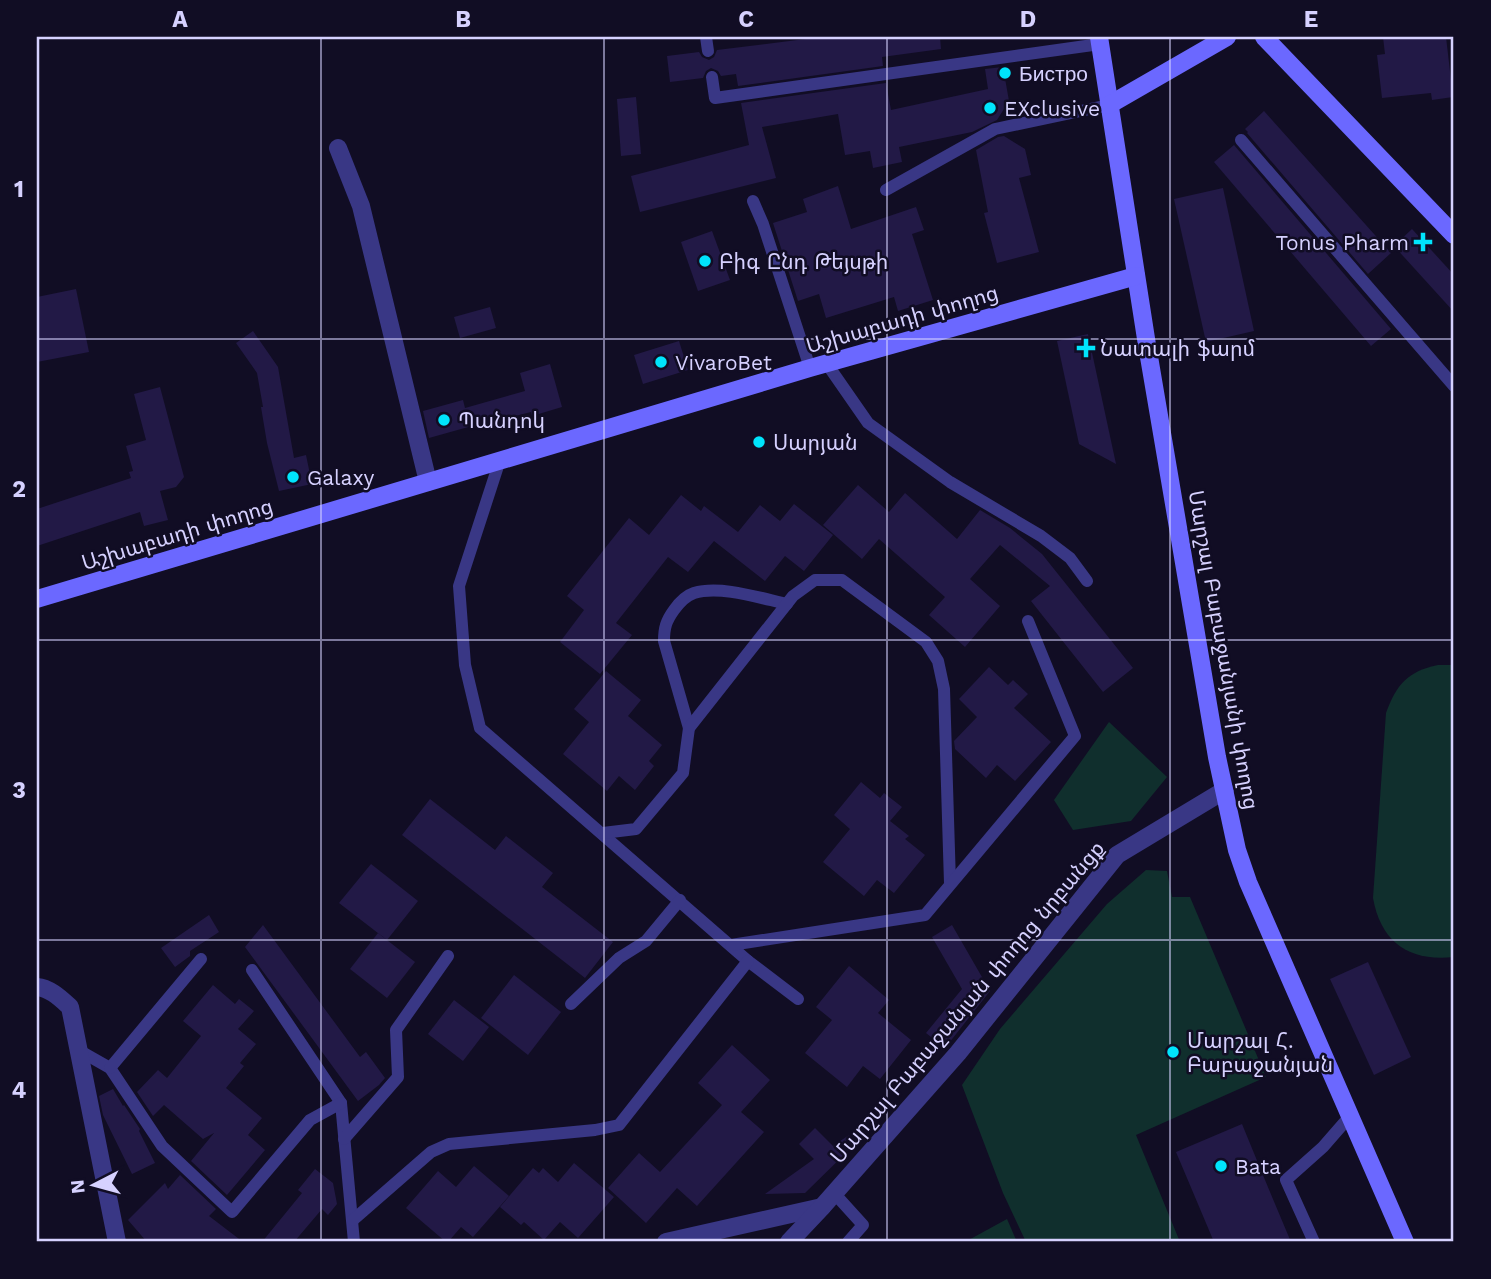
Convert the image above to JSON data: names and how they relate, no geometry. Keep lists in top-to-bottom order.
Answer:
{
  "streets": {
    "street": ["Աշխաբադի փողոց", "Մարշալ Բաբաջանյանի փողոց", "Մարշալ Բաբաջանյան փողոց նրբանցք"]
  },
  "crossings": [
    ["Աշխաբադի փողոց", "Մարշալ Բաբաջանյանի փողոց"],
    ["Մարշալ Բաբաջանյանի փողոց", "Մարշալ Բաբաջանյան փողոց նրբանցք"]
  ],
  "places": {
    "other": [
      "Бистро",
      "EXclusive",
      "Բիգ Ընդ Թեյսթի",
      "VivaroBet",
      "Պանդոկ",
      "Սարյան",
      "Galaxy",
      "Մարշալ Հ. Բաբաջանյան",
      "Bata"
    ],
    "health": ["Tonus Pharm", "Նատալի ֆարմ"]
  },
  "north": "left",
  "grid": {
    "columns": [
      "A",
      "B",
      "C",
      "D",
      "E"
    ],
    "rows": [
      "1",
      "2",
      "3",
      "4"
    ]
  }
}
